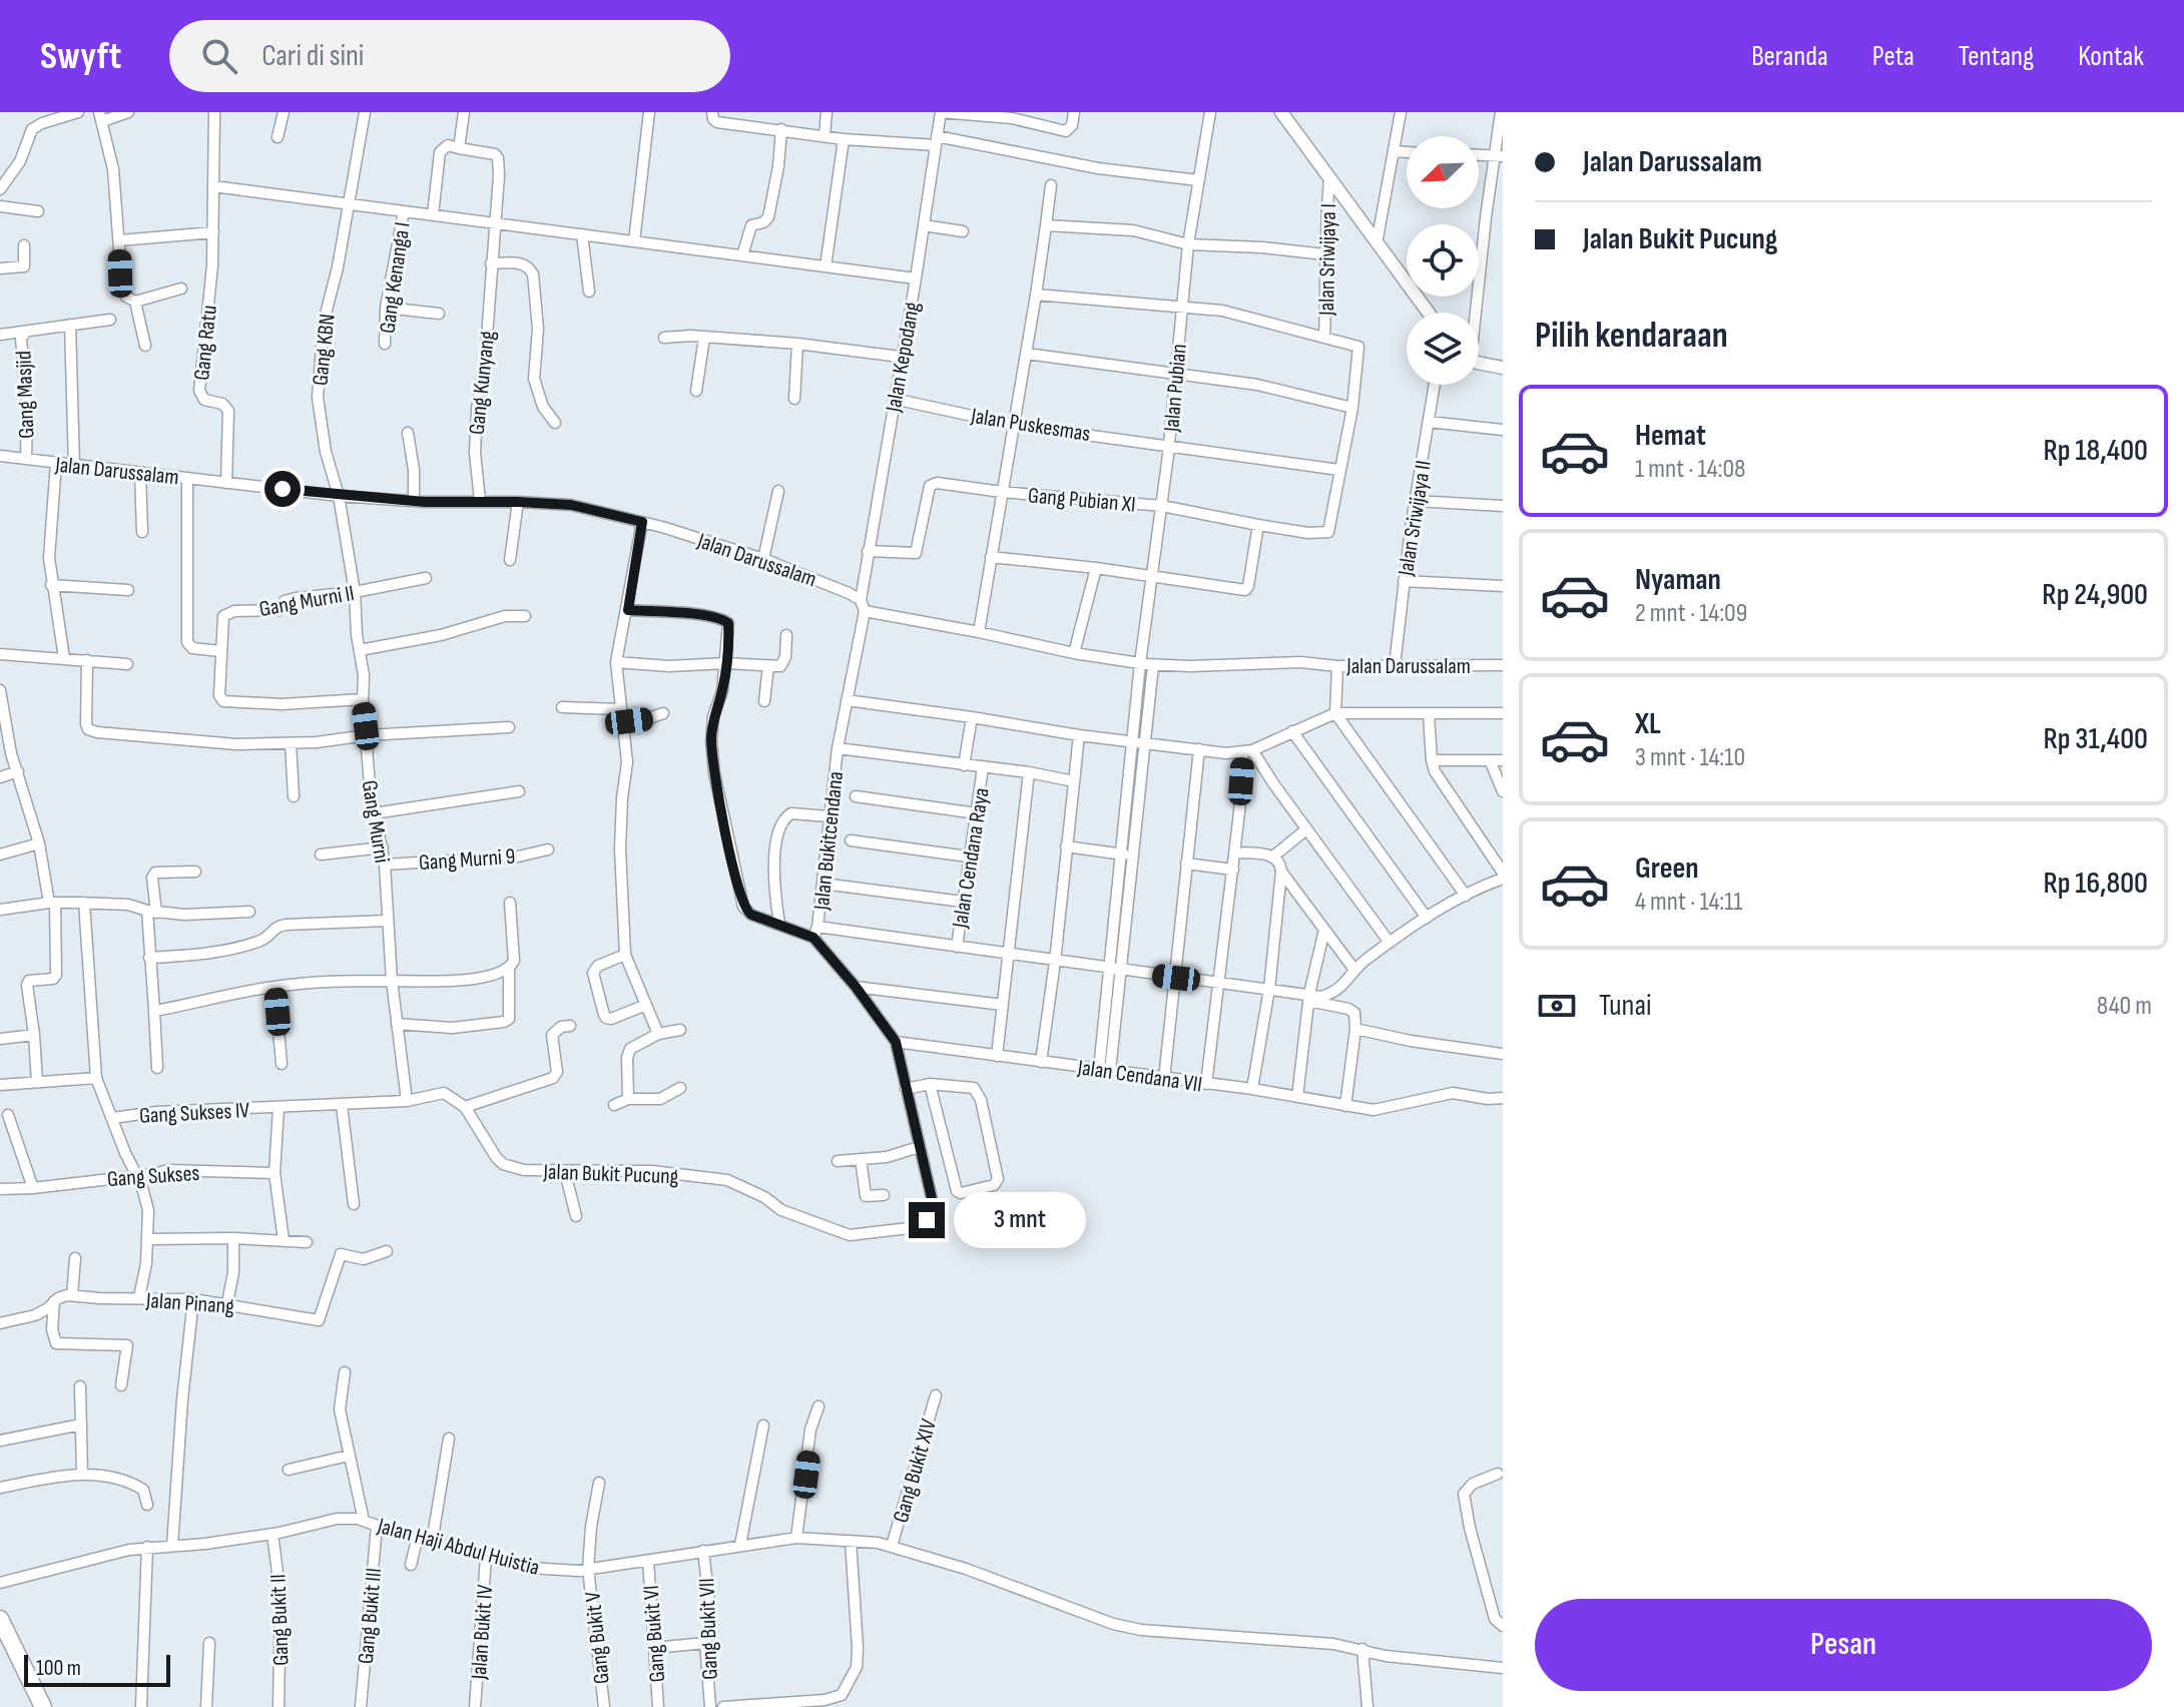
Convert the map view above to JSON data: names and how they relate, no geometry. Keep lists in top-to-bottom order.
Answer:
{
  "streets": {
    "street": [
      "Jalan Sriwijaya I",
      "Gang Kenanga I",
      "Gang Ratu",
      "Gang KBN",
      "Jalan Kepodang",
      "Gang Kunyang",
      "Jalan Pubian",
      "Gang Masjid",
      "Jalan Puskesmas",
      "Jalan Darussalam",
      "Gang Pubian XI",
      "Jalan Sriwijaya II",
      "Gang Murni II",
      "Gang Murni",
      "Jalan Bukitcendana",
      "Jalan Cendana Raya",
      "Gang Murni 9",
      "Jalan Cendana VII",
      "Gang Sukses IV",
      "Jalan Bukit Pucung",
      "Gang Sukses",
      "Jalan Pinang",
      "Gang Bukit XIV",
      "Jalan Haji Abdul Huistia",
      "Gang Bukit III",
      "Gang Bukit II",
      "Gang Bukit VII",
      "Jalan Bukit IV",
      "Gang Bukit VI",
      "Gang Bukit V"
    ]
  },
  "crossings": [
    ["Gang Ratu", "Jalan Darussalam"],
    ["Gang KBN", "Jalan Darussalam"],
    ["Gang KBN", "Gang Murni"],
    ["Jalan Kepodang", "Jalan Puskesmas"],
    ["Jalan Kepodang", "Jalan Darussalam"],
    ["Jalan Kepodang", "Gang Pubian XI"],
    ["Jalan Kepodang", "Jalan Bukitcendana"],
    ["Gang Kunyang", "Jalan Darussalam"],
    ["Jalan Pubian", "Jalan Puskesmas"],
    ["Jalan Pubian", "Jalan Darussalam"],
    ["Jalan Pubian", "Gang Pubian XI"],
    ["Gang Masjid", "Jalan Darussalam"],
    ["Jalan Puskesmas", "Gang Pubian XI"],
    ["Jalan Darussalam", "Jalan Sriwijaya II"],
    ["Jalan Darussalam", "Gang Murni"],
    ["Jalan Darussalam", "Jalan Bukitcendana"],
    ["Gang Murni II", "Gang Murni"],
    ["Gang Murni", "Gang Murni 9"],
    ["Jalan Bukitcendana", "Jalan Cendana VII"],
    ["Jalan Bukitcendana", "Jalan Bukit Pucung"],
    ["Gang Bukit XIV", "Jalan Haji Abdul Huistia"],
    ["Jalan Haji Abdul Huistia", "Gang Bukit III"],
    ["Jalan Haji Abdul Huistia", "Gang Bukit II"],
    ["Jalan Haji Abdul Huistia", "Gang Bukit VII"],
    ["Jalan Haji Abdul Huistia", "Jalan Bukit IV"],
    ["Jalan Haji Abdul Huistia", "Gang Bukit VI"],
    ["Jalan Haji Abdul Huistia", "Gang Bukit V"]
  ],
  "scale_bar": "100 m",
  "north": "bottom left",
  "page": {
    "header": "Swyft",
    "search": "Cari di sini",
    "nav": [
      "Beranda",
      "Peta",
      "Tentang",
      "Kontak"
    ],
    "banner": ["Jalan Darussalam", "Jalan Bukit Pucung"],
    "heading": "Pilih kendaraan",
    "list": [
      {
        "name": "Hemat",
        "note": "1 mnt · 14:08",
        "value": "Rp 18,400"
      },
      {
        "name": "Nyaman",
        "note": "2 mnt · 14:09",
        "value": "Rp 24,900"
      },
      {
        "name": "XL",
        "note": "3 mnt · 14:10",
        "value": "Rp 31,400"
      },
      {
        "name": "Green",
        "note": "4 mnt · 14:11",
        "value": "Rp 16,800"
      }
    ],
    "pay": ["Tunai", "840 m"],
    "bubble": "3 mnt",
    "buttons": "Pesan",
    "scale": "100 m"
  }
}
